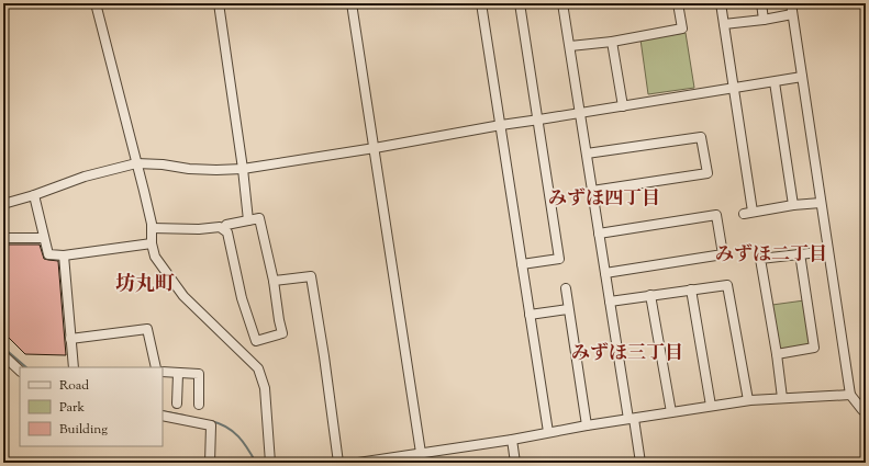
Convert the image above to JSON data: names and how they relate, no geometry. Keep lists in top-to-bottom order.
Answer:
{
  "districts": [
    "みずほ四丁目",
    "みずほ二丁目",
    "坊丸町",
    "みずほ三丁目"
  ],
  "legend": ["Road", "Park", "Building"]
}
